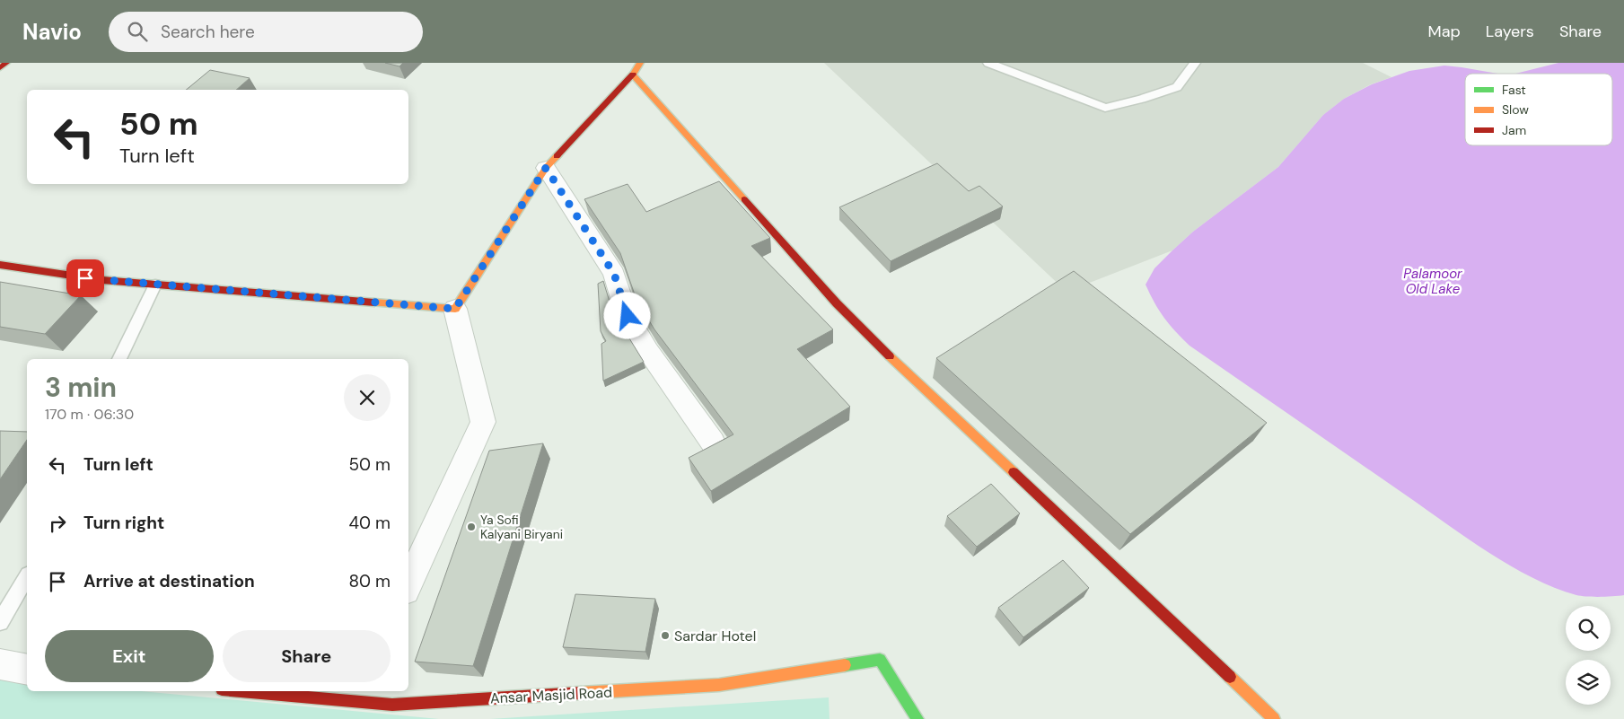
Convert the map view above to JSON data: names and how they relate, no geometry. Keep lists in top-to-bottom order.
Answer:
{
  "streets": {
    "main road": ["Ansar Masjid Road"]
  },
  "water": ["Palamoor Old Lake"],
  "places": ["Ya Sofi Kalyani Biryani", "Sardar Hotel"],
  "legend": ["Fast", "Slow", "Jam"],
  "page": {
    "header": "Navio",
    "search": "Search here",
    "nav": ["Map", "Layers", "Share"],
    "turn": ["50 m", "Turn left"],
    "heading": ["3 min", "170 m · 06:30"],
    "list": [
      {
        "name": "Turn left",
        "value": "50 m"
      },
      {
        "name": "Turn right",
        "value": "40 m"
      },
      {
        "name": "Arrive at destination",
        "value": "80 m"
      }
    ],
    "buttons": ["Exit", "Share"]
  }
}
